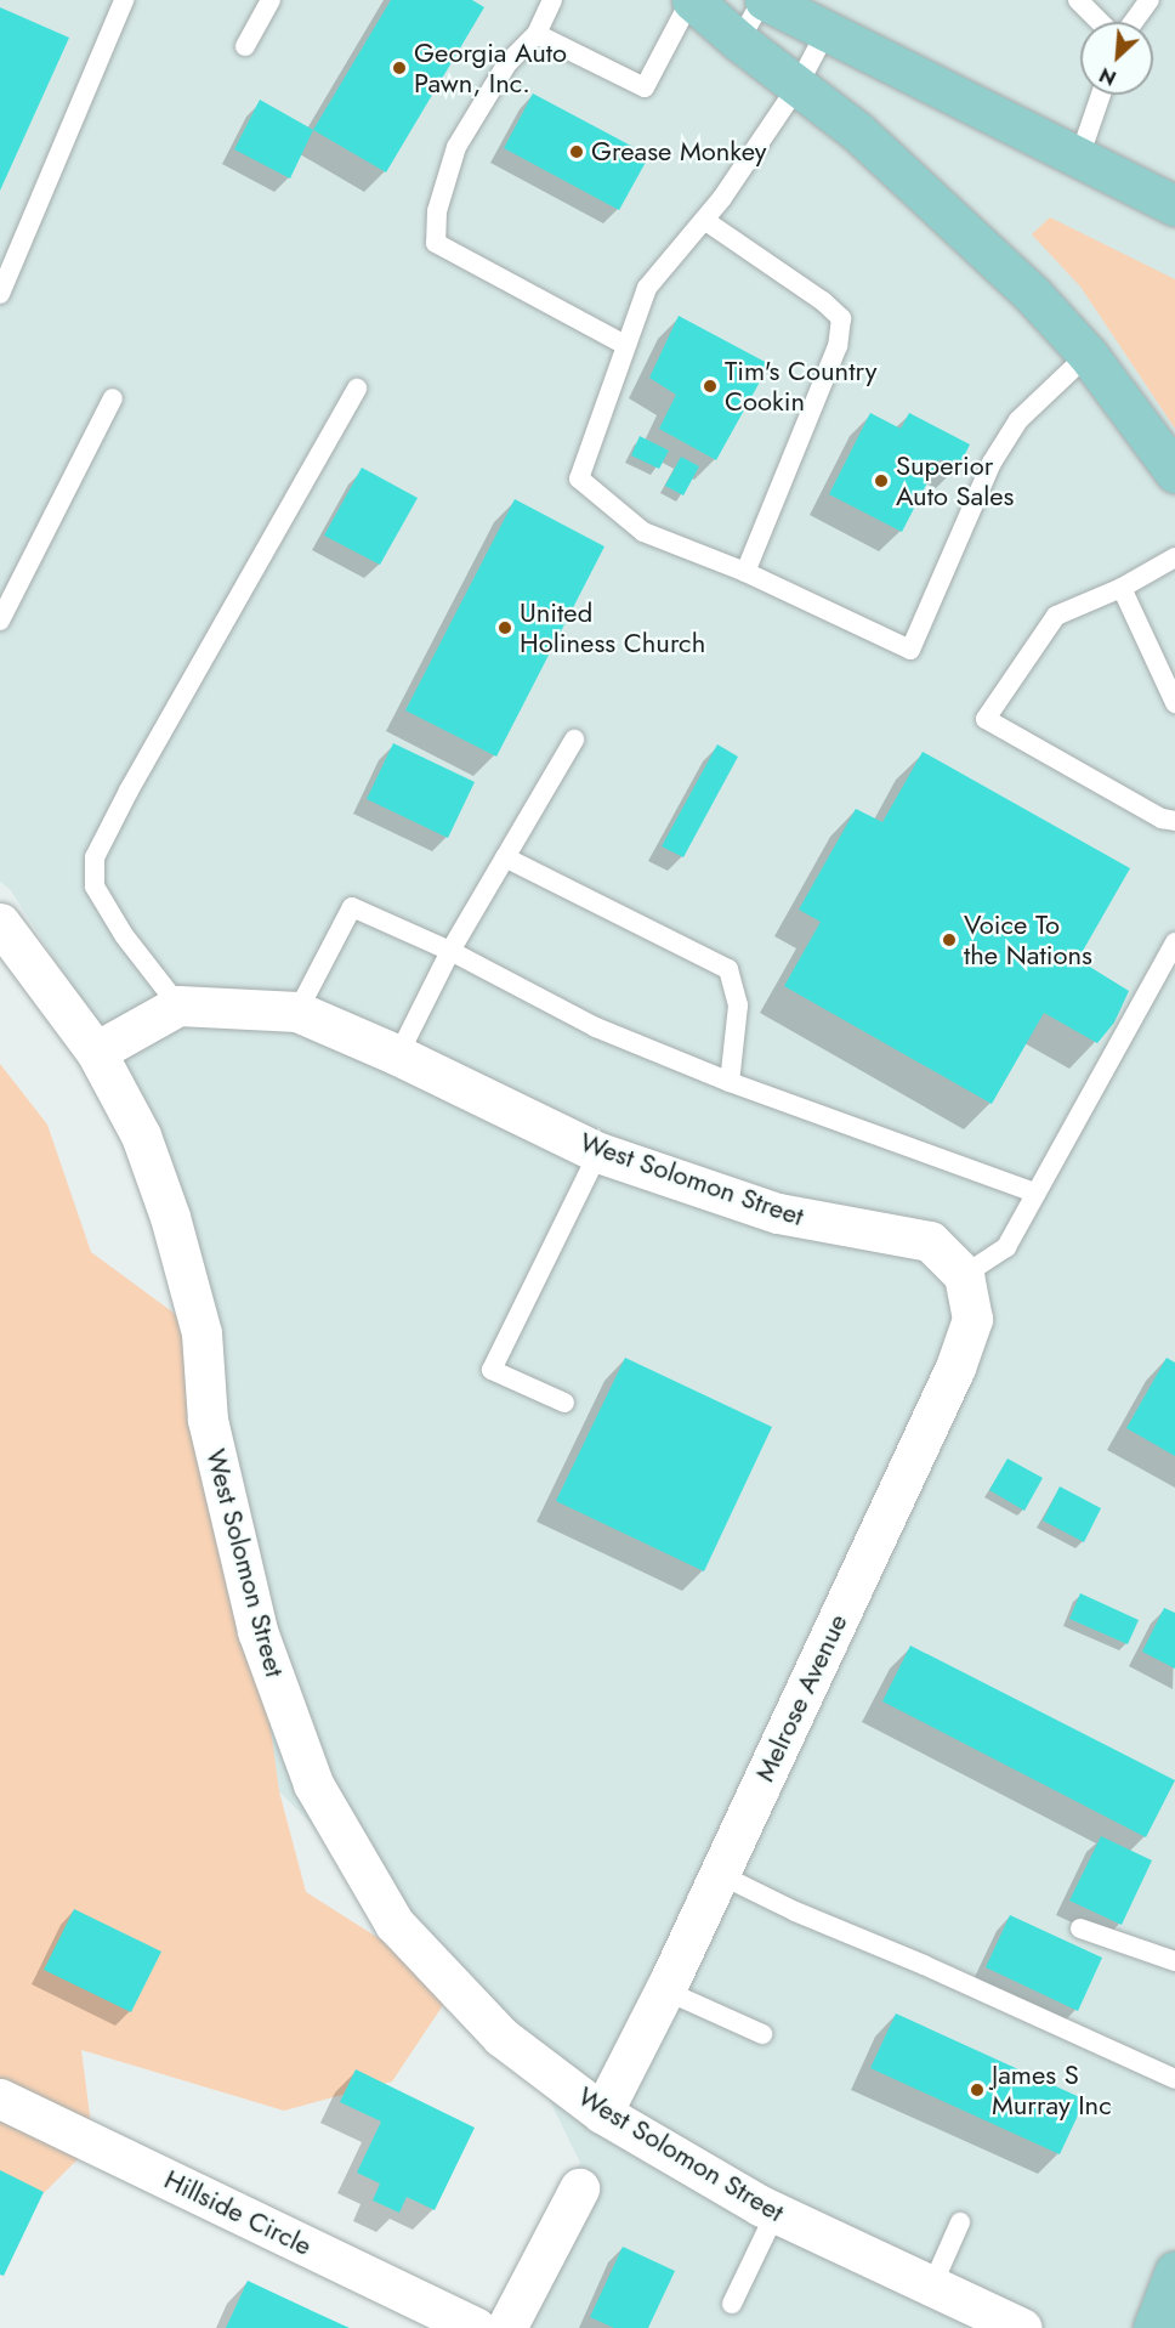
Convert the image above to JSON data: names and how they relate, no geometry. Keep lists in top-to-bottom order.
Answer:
{
  "streets": {
    "street": ["West Solomon Street", "Melrose Avenue", "Hillside Circle"]
  },
  "crossings": [
    ["West Solomon Street", "Melrose Avenue"]
  ],
  "places": [
    "Georgia Auto Pawn, Inc.",
    "Grease Monkey",
    "Tim's Country Cookin",
    "Superior Auto Sales",
    "United Holiness Church",
    "Voice To the Nations",
    "James S Murray Inc"
  ],
  "north": "bottom left"
}
